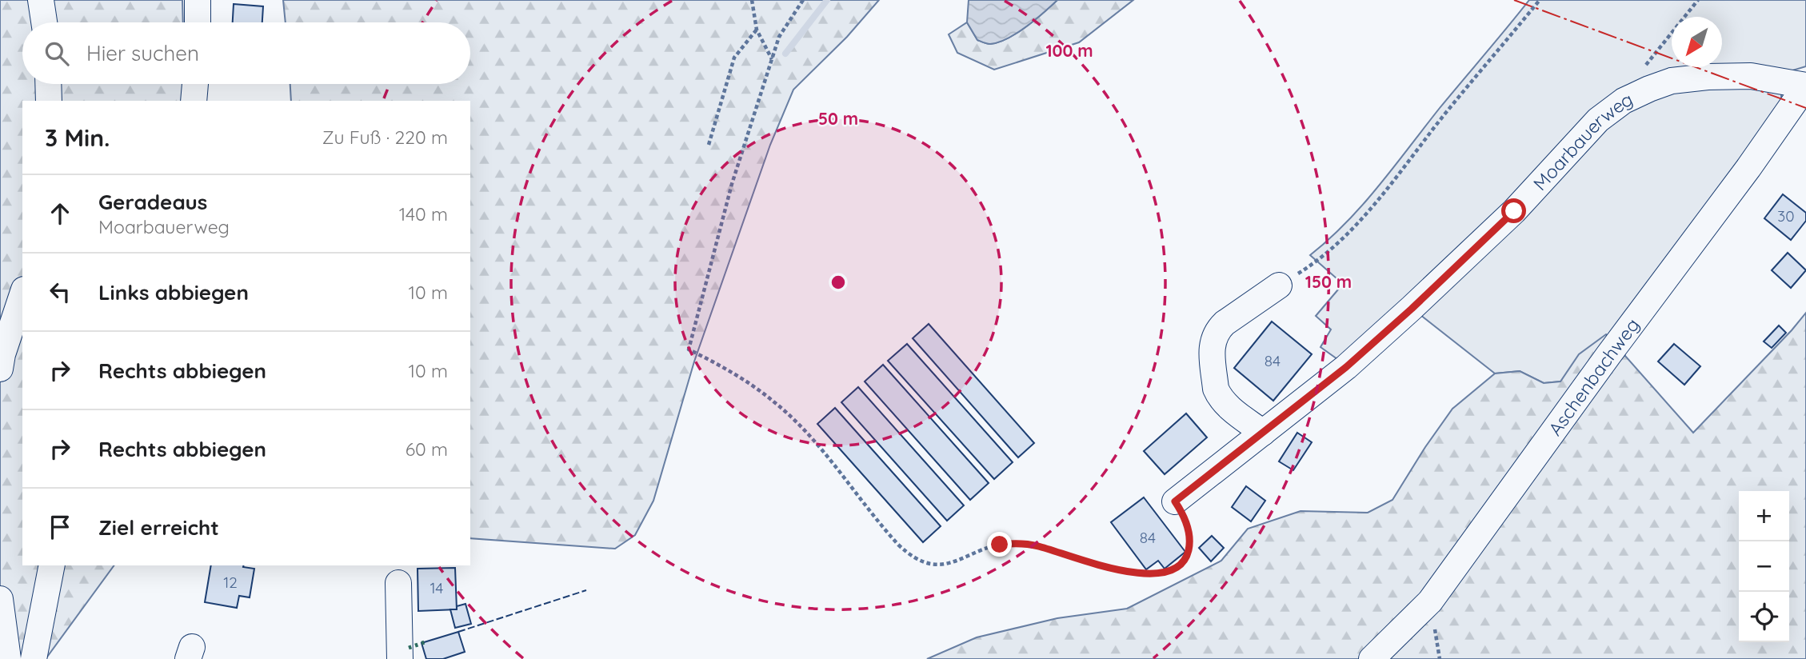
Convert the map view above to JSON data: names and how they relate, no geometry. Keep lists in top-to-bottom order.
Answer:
{
  "streets": {
    "street": ["Moarbauerweg", "Aschenbachweg"]
  },
  "crossings": [
    ["Moarbauerweg", "Aschenbachweg"]
  ],
  "house_numbers": [
    "30",
    "84",
    "84",
    "12",
    "14"
  ],
  "north": "bottom left",
  "page": {
    "search": "Hier suchen",
    "heading": ["3 Min.", "Zu Fuß · 220 m"],
    "list": [
      ["Geradeaus", "Moarbauerweg", "140 m"],
      ["Links abbiegen", "10 m"],
      ["Rechts abbiegen", "10 m"],
      ["Rechts abbiegen", "60 m"],
      "Ziel erreicht"
    ],
    "map_buttons": ["+", "−"]
  },
  "rings": ["100 m", "50 m", "150 m"]
}
